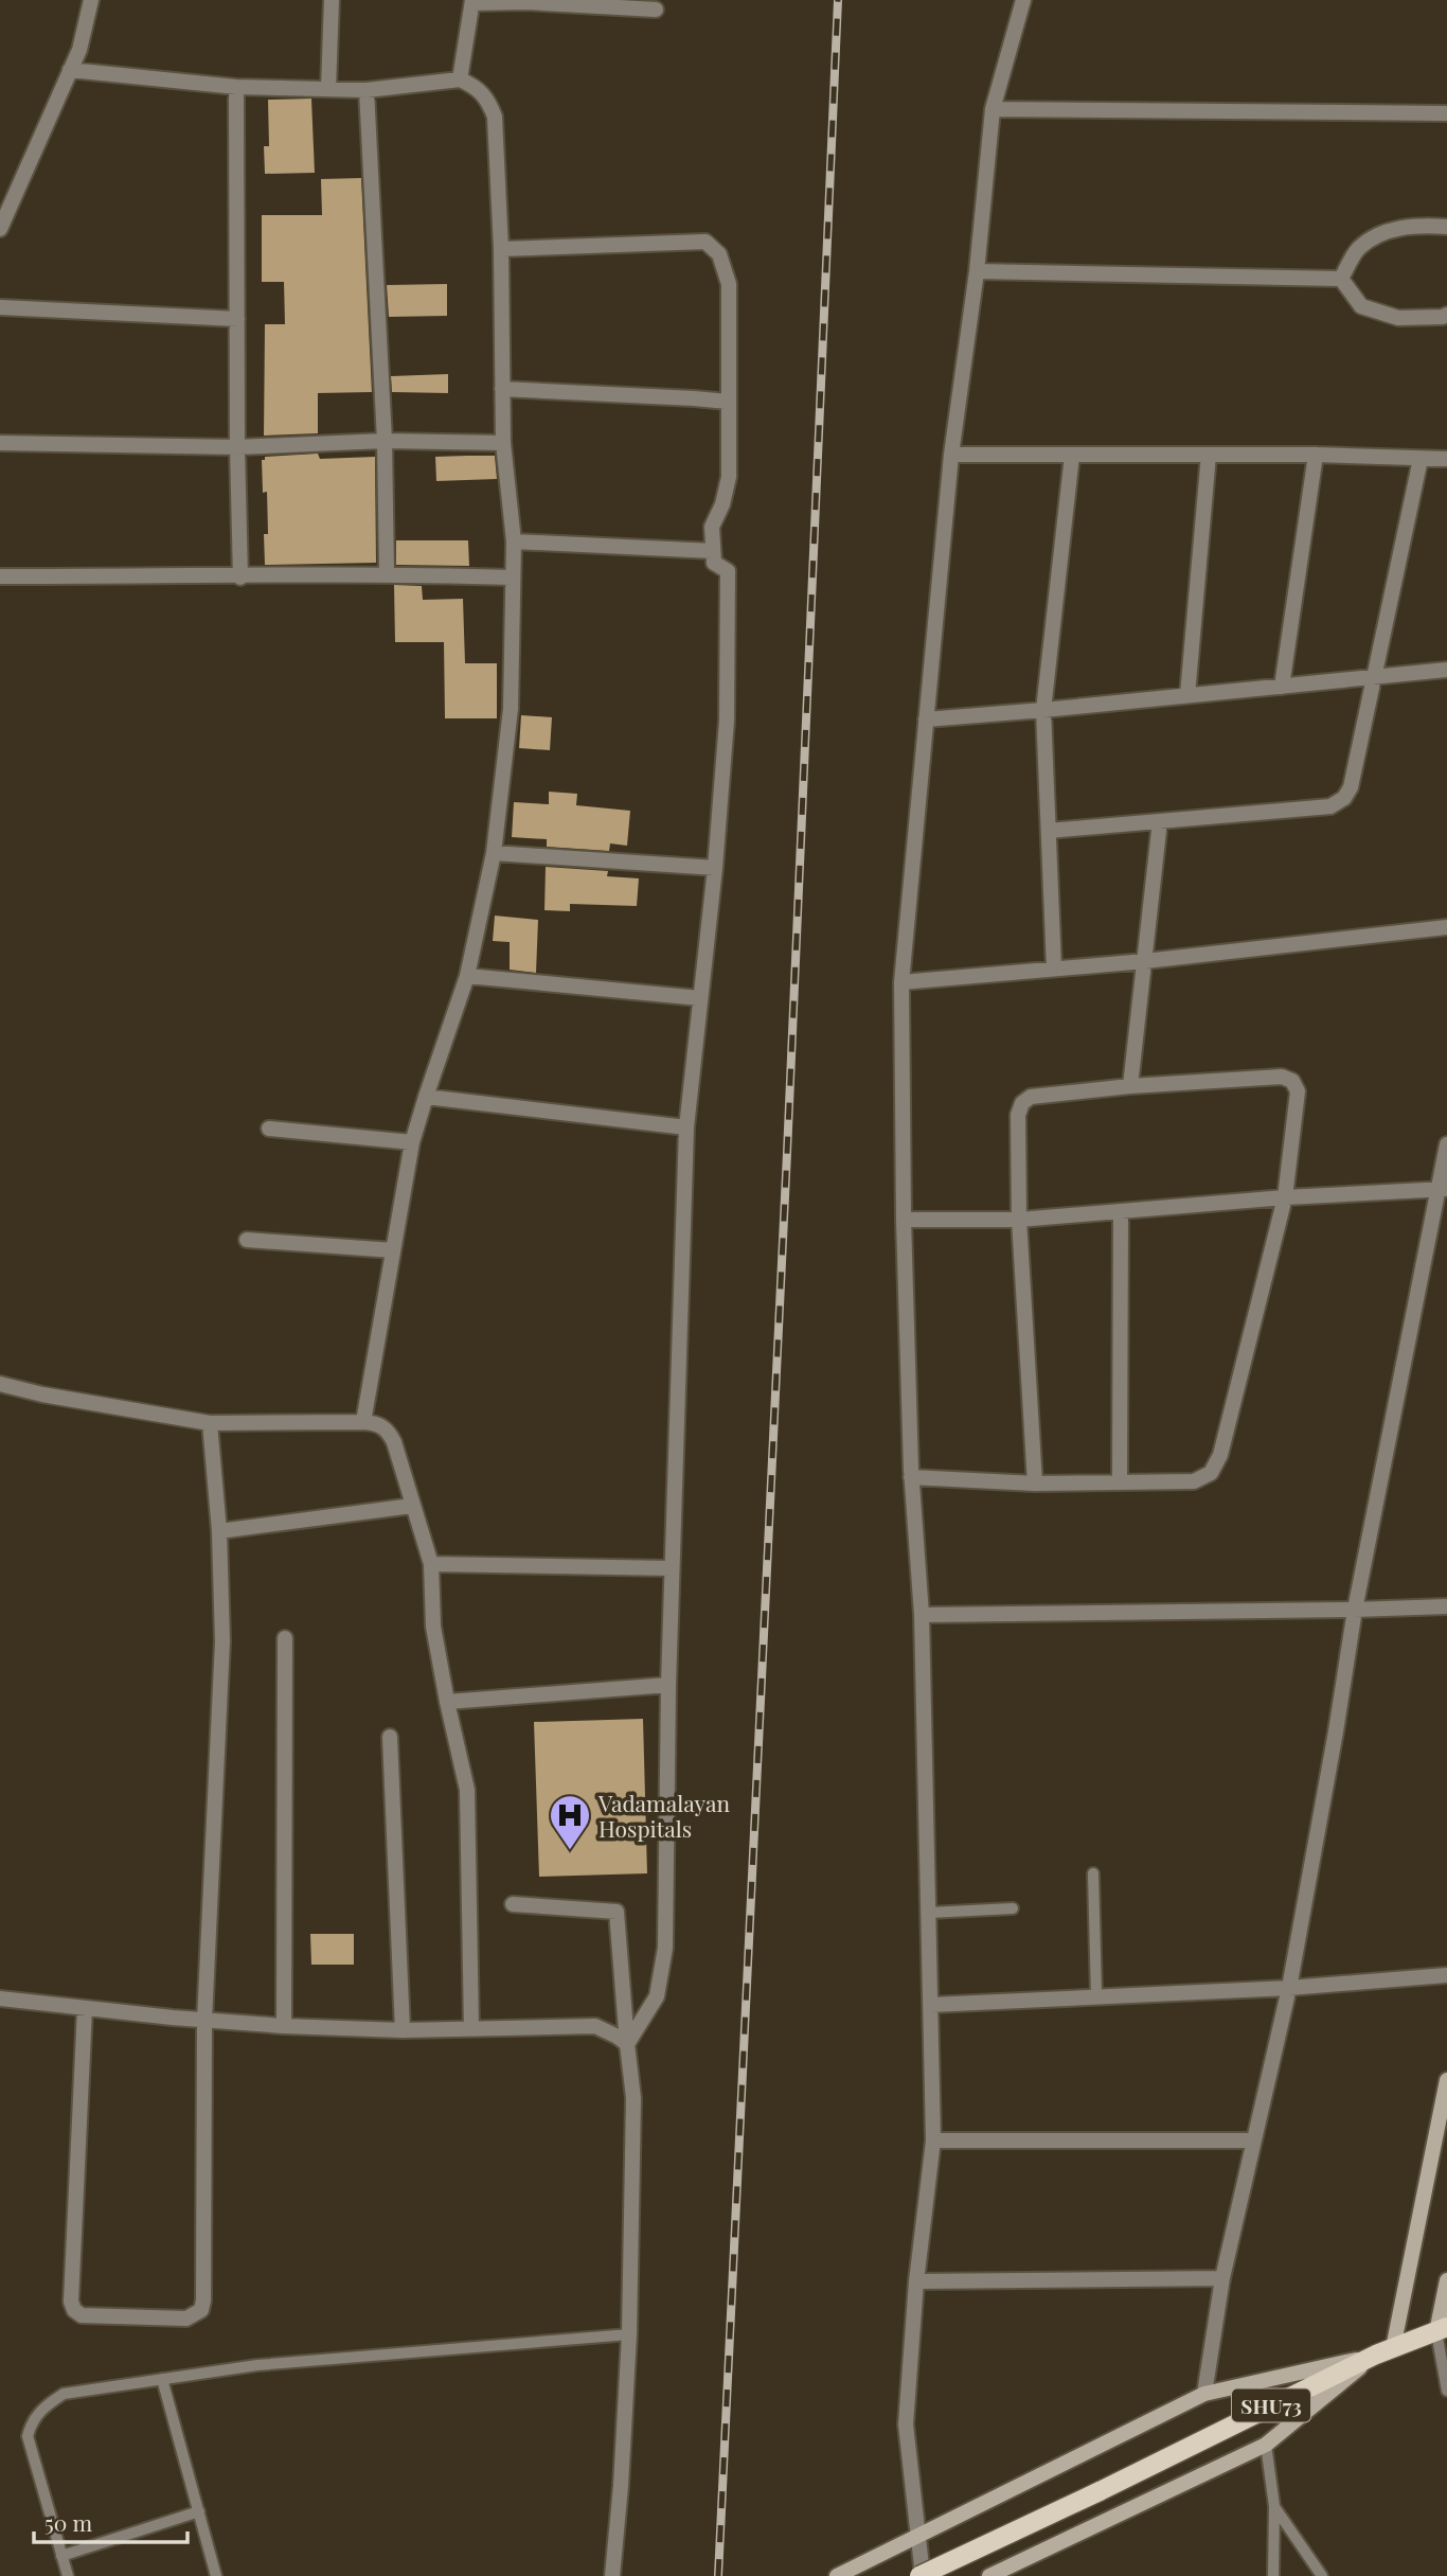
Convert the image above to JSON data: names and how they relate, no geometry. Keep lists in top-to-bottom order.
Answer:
{
  "streets": {
    "main road": ["SHU73"]
  },
  "places": {
    "hospital": ["Vadamalayan Hospitals"]
  },
  "scale_bar": "50 m"
}
